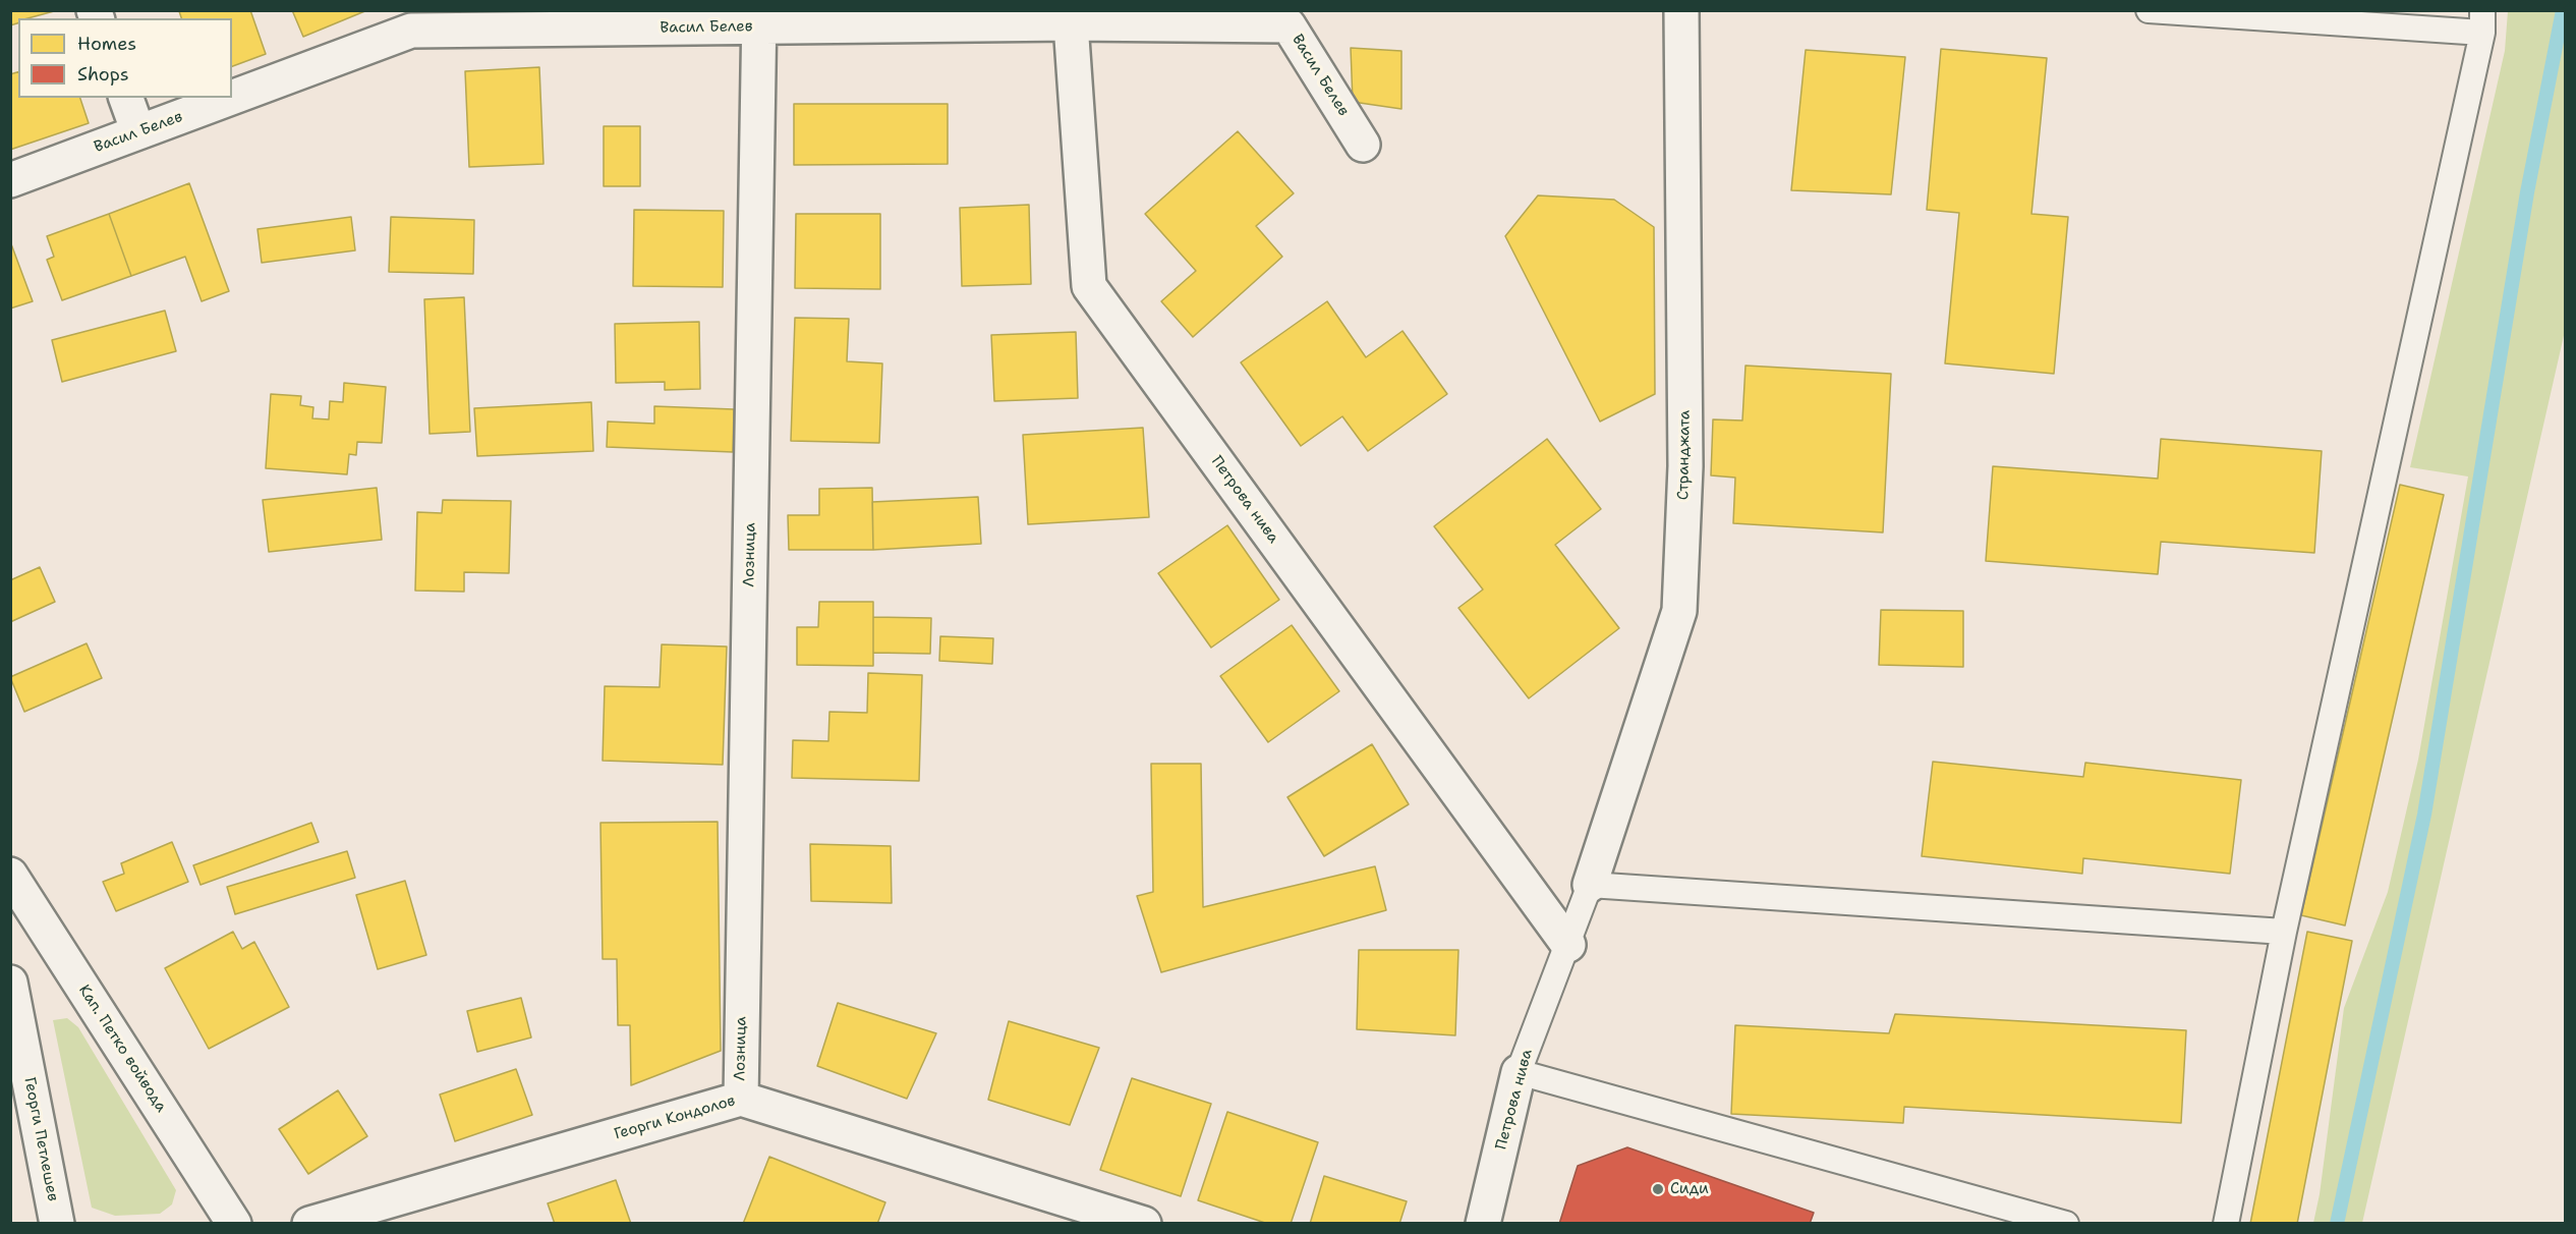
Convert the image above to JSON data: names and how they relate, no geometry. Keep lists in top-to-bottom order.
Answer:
{
  "streets": {
    "street": [
      "Васил Белев",
      "Странджата",
      "Петрова нива",
      "Лозница",
      "Кап. Петко войвода",
      "Георги Кондолов",
      "Георги Петлешев"
    ]
  },
  "crossings": [
    ["Васил Белев", "Петрова нива"],
    ["Васил Белев", "Лозница"],
    ["Странджата", "Петрова нива"],
    ["Лозница", "Георги Кондолов"]
  ],
  "places": ["Сиди"],
  "legend": ["Homes", "Shops"]
}
